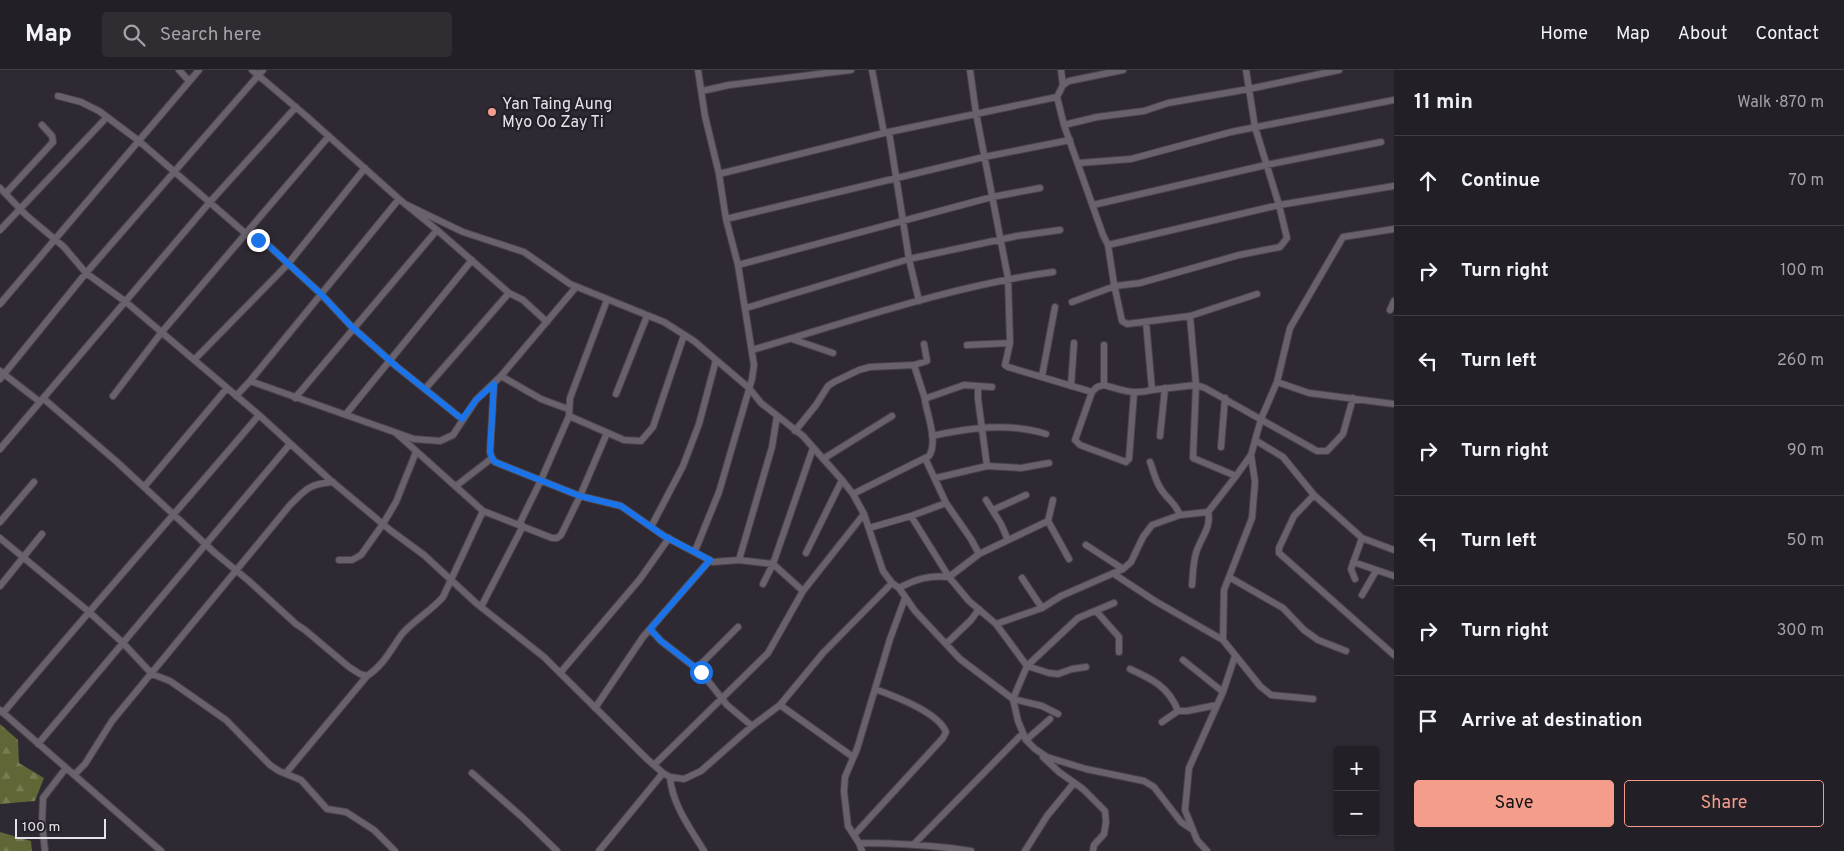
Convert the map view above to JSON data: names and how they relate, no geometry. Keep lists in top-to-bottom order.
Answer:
{
  "places": ["Yan Taing Aung Myo Oo Zay Ti"],
  "scale_bar": "100 m",
  "page": {
    "header": "Map",
    "search": "Search here",
    "nav": [
      "Home",
      "Map",
      "About",
      "Contact"
    ],
    "heading": ["11 min", "Walk · 870 m"],
    "list": [
      ["Continue", "70 m"],
      ["Turn right", "100 m"],
      ["Turn left", "260 m"],
      ["Turn right", "90 m"],
      ["Turn left", "50 m"],
      ["Turn right", "300 m"],
      "Arrive at destination"
    ],
    "map_buttons": ["+", "−"],
    "buttons": ["Save", "Share"],
    "scale": "100 m"
  }
}
